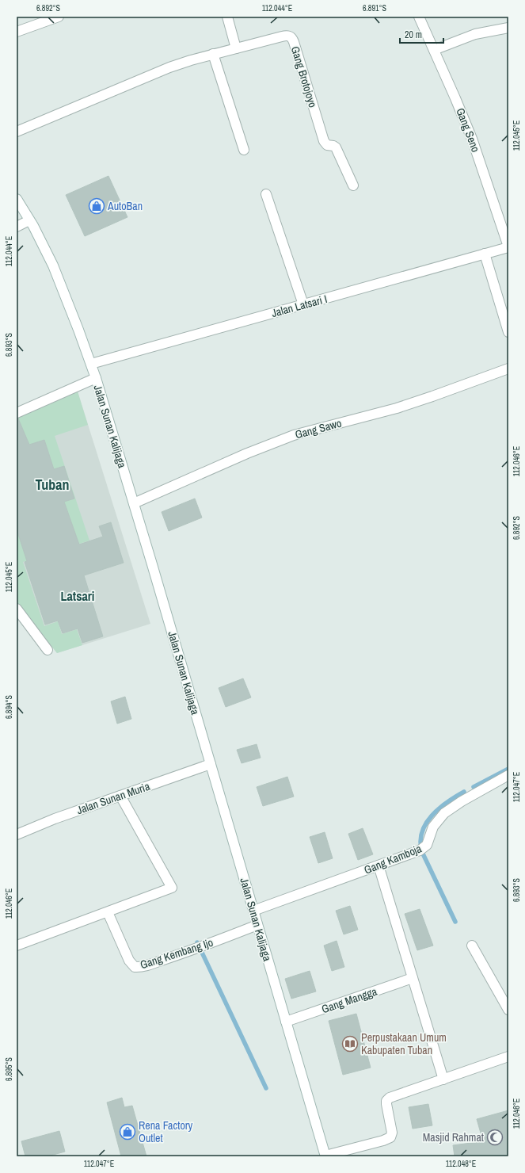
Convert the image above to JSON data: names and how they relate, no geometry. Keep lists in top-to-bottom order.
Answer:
{
  "streets": {
    "street": [
      "Gang Brotojoyo",
      "Gang Seno",
      "Jalan Latsari I",
      "Jalan Sunan Kalijaga",
      "Gang Sawo",
      "Jalan Sunan Muria",
      "Gang Kamboja",
      "Gang Kembang Ijo",
      "Gang Mangga"
    ]
  },
  "crossings": [
    ["Gang Seno", "Jalan Latsari I"],
    ["Jalan Latsari I", "Jalan Sunan Kalijaga"],
    ["Jalan Sunan Kalijaga", "Gang Sawo"],
    ["Jalan Sunan Kalijaga", "Jalan Sunan Muria"],
    ["Jalan Sunan Kalijaga", "Gang Kamboja"],
    ["Jalan Sunan Kalijaga", "Gang Kembang Ijo"],
    ["Jalan Sunan Kalijaga", "Gang Mangga"]
  ],
  "districts": ["Tuban", "Latsari"],
  "places": {
    "shop": ["AutoBan", "Rena Factory Outlet"],
    "library": ["Perpustakaan Umum Kabupaten Tuban"],
    "mosque": ["Masjid Rahmat"]
  },
  "scale_bar": "20 m",
  "coordinates": [
    "6.892°S",
    "112.044°E",
    "6.891°S",
    "112.045°E",
    "6.893°S",
    "112.046°E",
    "6.894°S",
    "112.047°E",
    "6.895°S",
    "112.048°E"
  ]
}
